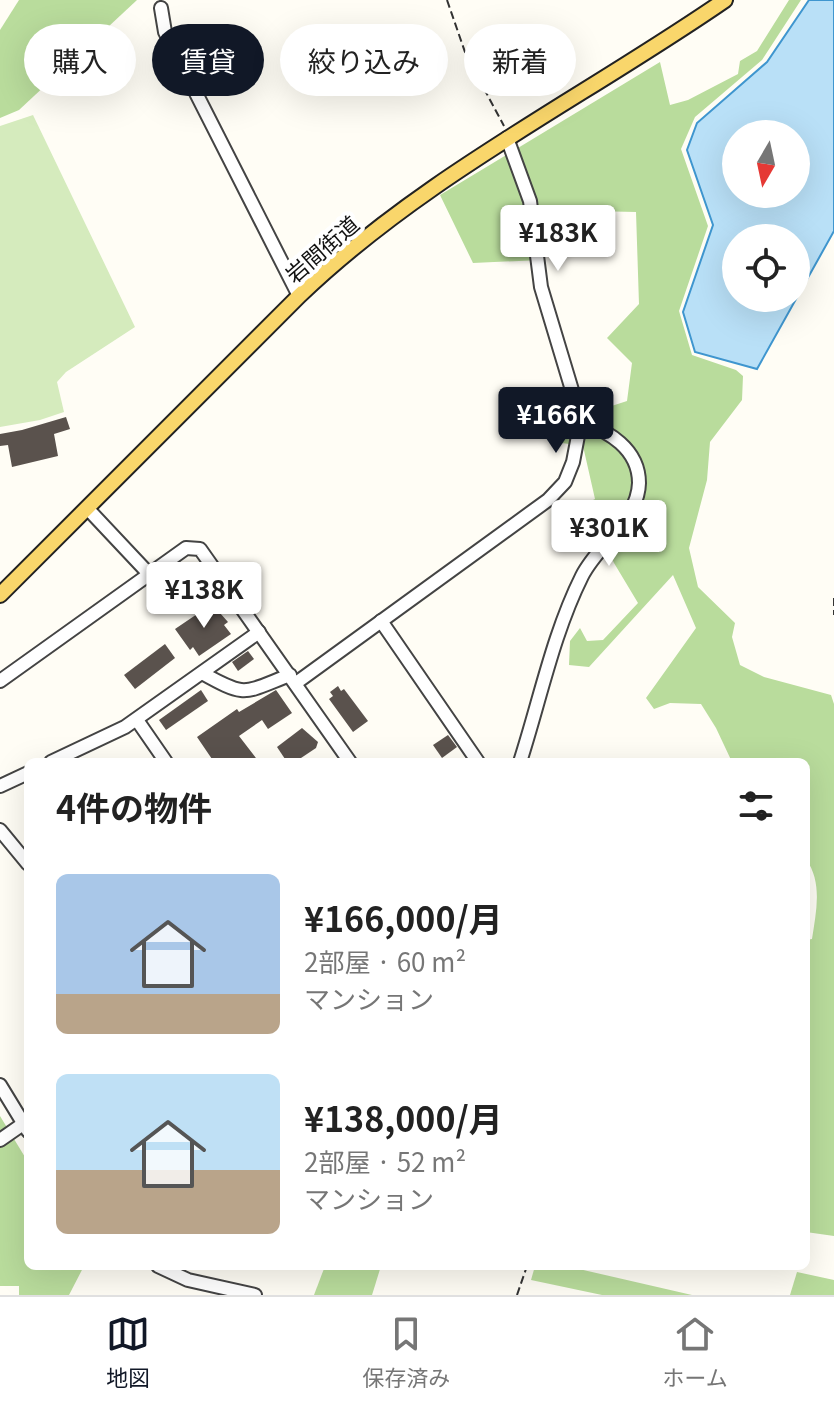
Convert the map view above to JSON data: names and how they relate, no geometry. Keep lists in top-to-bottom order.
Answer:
{
  "streets": {
    "main road": ["岩間街道"]
  },
  "north": "bottom",
  "page": {
    "chip": [
      "購入",
      "賃貸",
      "絞り込み",
      "新着"
    ],
    "price": [
      "¥183K",
      "¥166K",
      "¥301K",
      "¥138K"
    ],
    "heading": "4件の物件",
    "list": [
      {
        "name": "¥166,000/月",
        "note": "2部屋 · 60 m² · マンション"
      },
      {
        "name": "¥138,000/月",
        "note": "2部屋 · 52 m² · マンション"
      }
    ],
    "tabs": ["地図", "保存済み", "ホーム"]
  }
}
